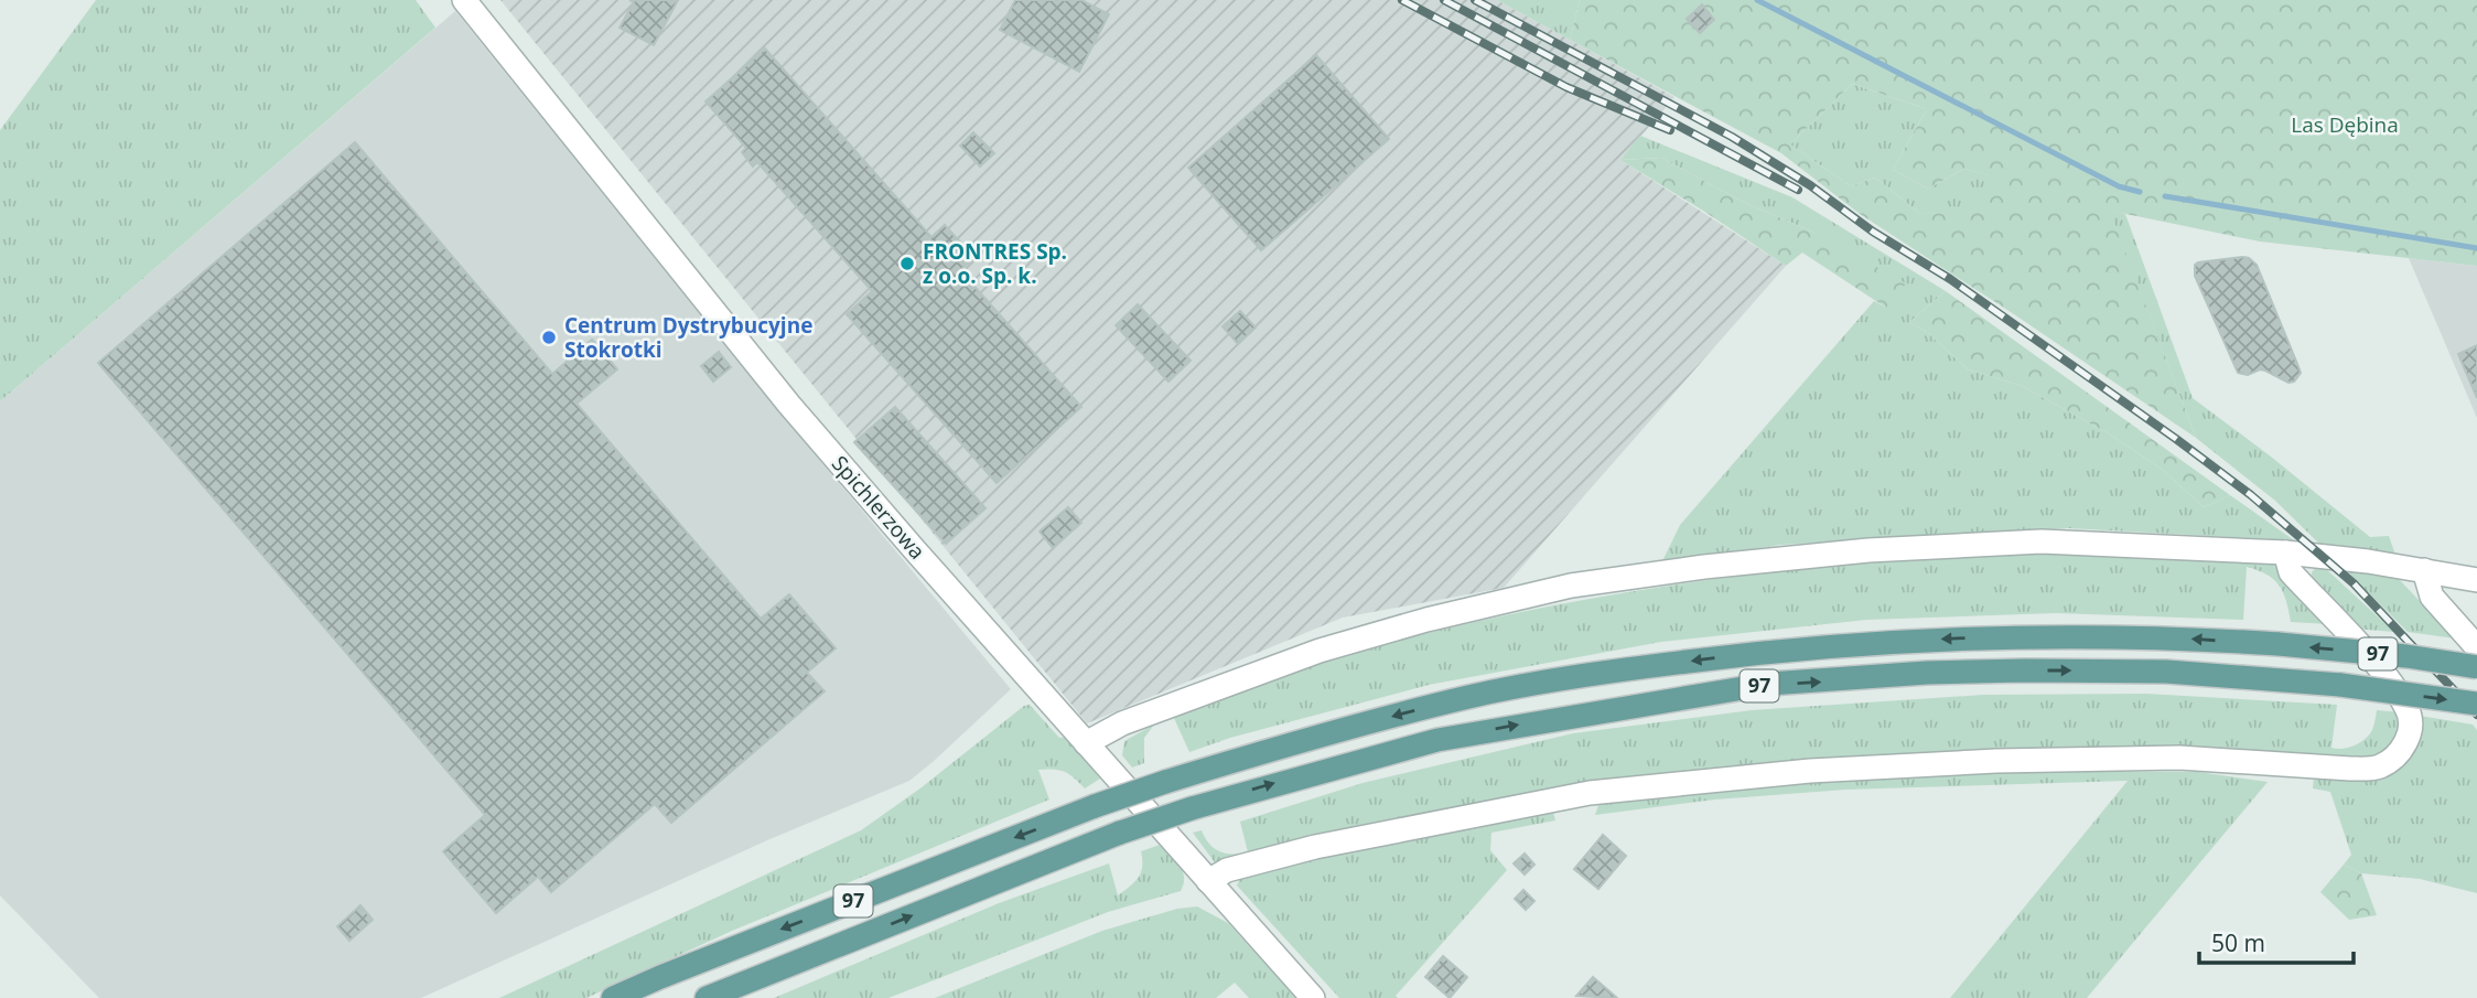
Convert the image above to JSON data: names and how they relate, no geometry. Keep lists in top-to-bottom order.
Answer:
{
  "streets": {
    "main road": ["97"],
    "street": ["Spichlerzowa"]
  },
  "parks": ["Las Dębina"],
  "places": ["FRONTRES Sp. z o.o. Sp. k.", "Centrum Dystrybucyjne Stokrotki"],
  "scale_bar": "50 m"
}
